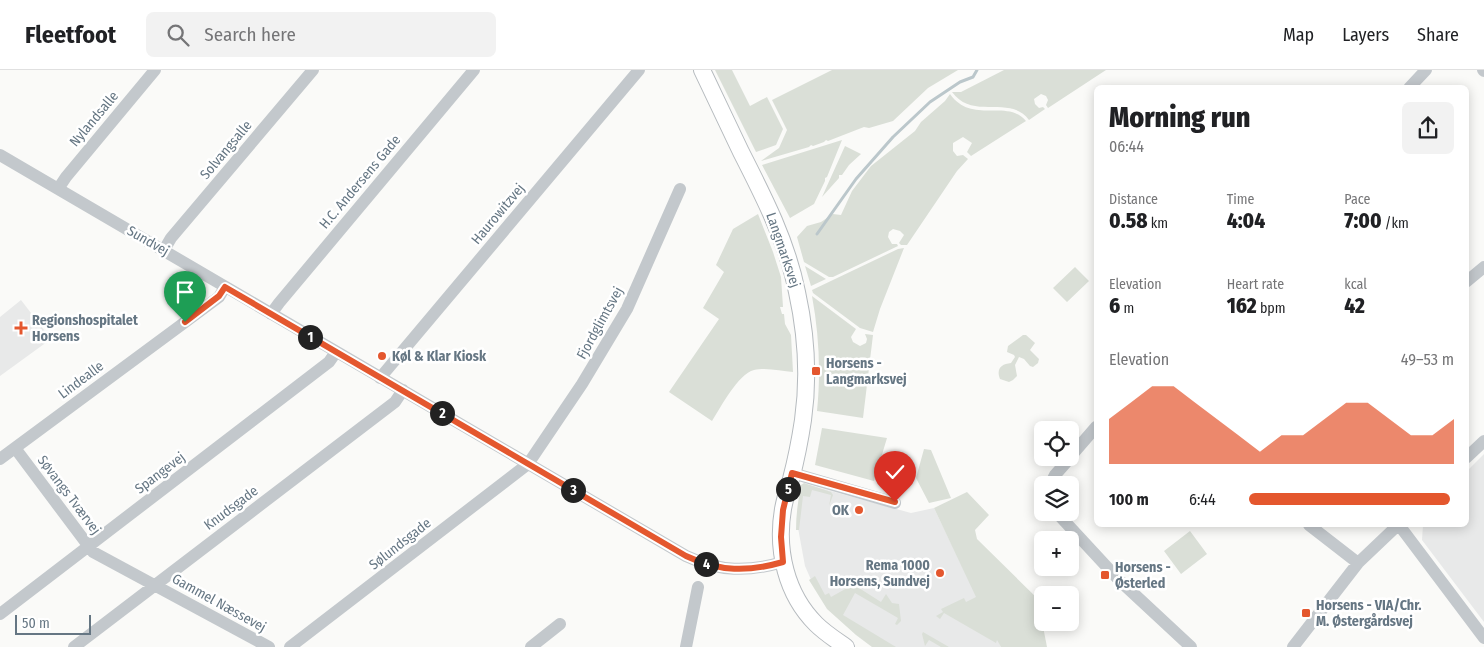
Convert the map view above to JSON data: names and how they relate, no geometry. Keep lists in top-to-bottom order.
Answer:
{
  "streets": {
    "main road": ["Langmarksvej"],
    "street": [
      "Nylandsalle",
      "Solvangsalle",
      "H.C. Andersens Gade",
      "Haurowitzvej",
      "Sundvej",
      "Fjordglimtsvej",
      "Lindealle",
      "Spangevej",
      "Søvangs Tværvej",
      "Knudsgade",
      "Sølundsgade",
      "Gammel Næssevej"
    ]
  },
  "crossings": [
    ["Nylandsalle", "Sundvej"],
    ["Solvangsalle", "Sundvej"],
    ["H.C. Andersens Gade", "Sundvej"],
    ["Haurowitzvej", "Sundvej"],
    ["Sundvej", "Langmarksvej"],
    ["Sundvej", "Fjordglimtsvej"],
    ["Sundvej", "Lindealle"],
    ["Sundvej", "Spangevej"],
    ["Sundvej", "Knudsgade"],
    ["Sundvej", "Sølundsgade"],
    ["Fjordglimtsvej", "Sølundsgade"],
    ["Lindealle", "Søvangs Tværvej"],
    ["Spangevej", "Søvangs Tværvej"],
    ["Søvangs Tværvej", "Knudsgade"],
    ["Søvangs Tværvej", "Gammel Næssevej"],
    ["Knudsgade", "Gammel Næssevej"]
  ],
  "places": {
    "health": ["Regionshospitalet Horsens"],
    "other": ["Køl & Klar Kiosk", "OK", "Rema 1000 Horsens, Sundvej"],
    "transit": ["Horsens - Langmarksvej", "Horsens - Østerled", "Horsens - VIA/Chr. M. Østergårdsvej"]
  },
  "scale_bar": "50 m",
  "page": {
    "header": "Fleetfoot",
    "search": "Search here",
    "nav": ["Map", "Layers", "Share"],
    "heading": ["Morning run", "06:44"],
    "stats": [
      ["Distance", "0.58 km"],
      ["Time", "4:04"],
      ["Pace", "7:00 /km"],
      ["Elevation", "6 m"],
      ["Heart rate", "162 bpm"],
      ["kcal", "42"]
    ],
    "pins": [
      "1",
      "2",
      "5",
      "3",
      "4"
    ],
    "chart": ["Elevation", "49–53 m"],
    "map_buttons": ["+", "−"],
    "list": [
      {
        "name": "100 m",
        "note": "6:44"
      }
    ],
    "scale": "50 m"
  }
}
